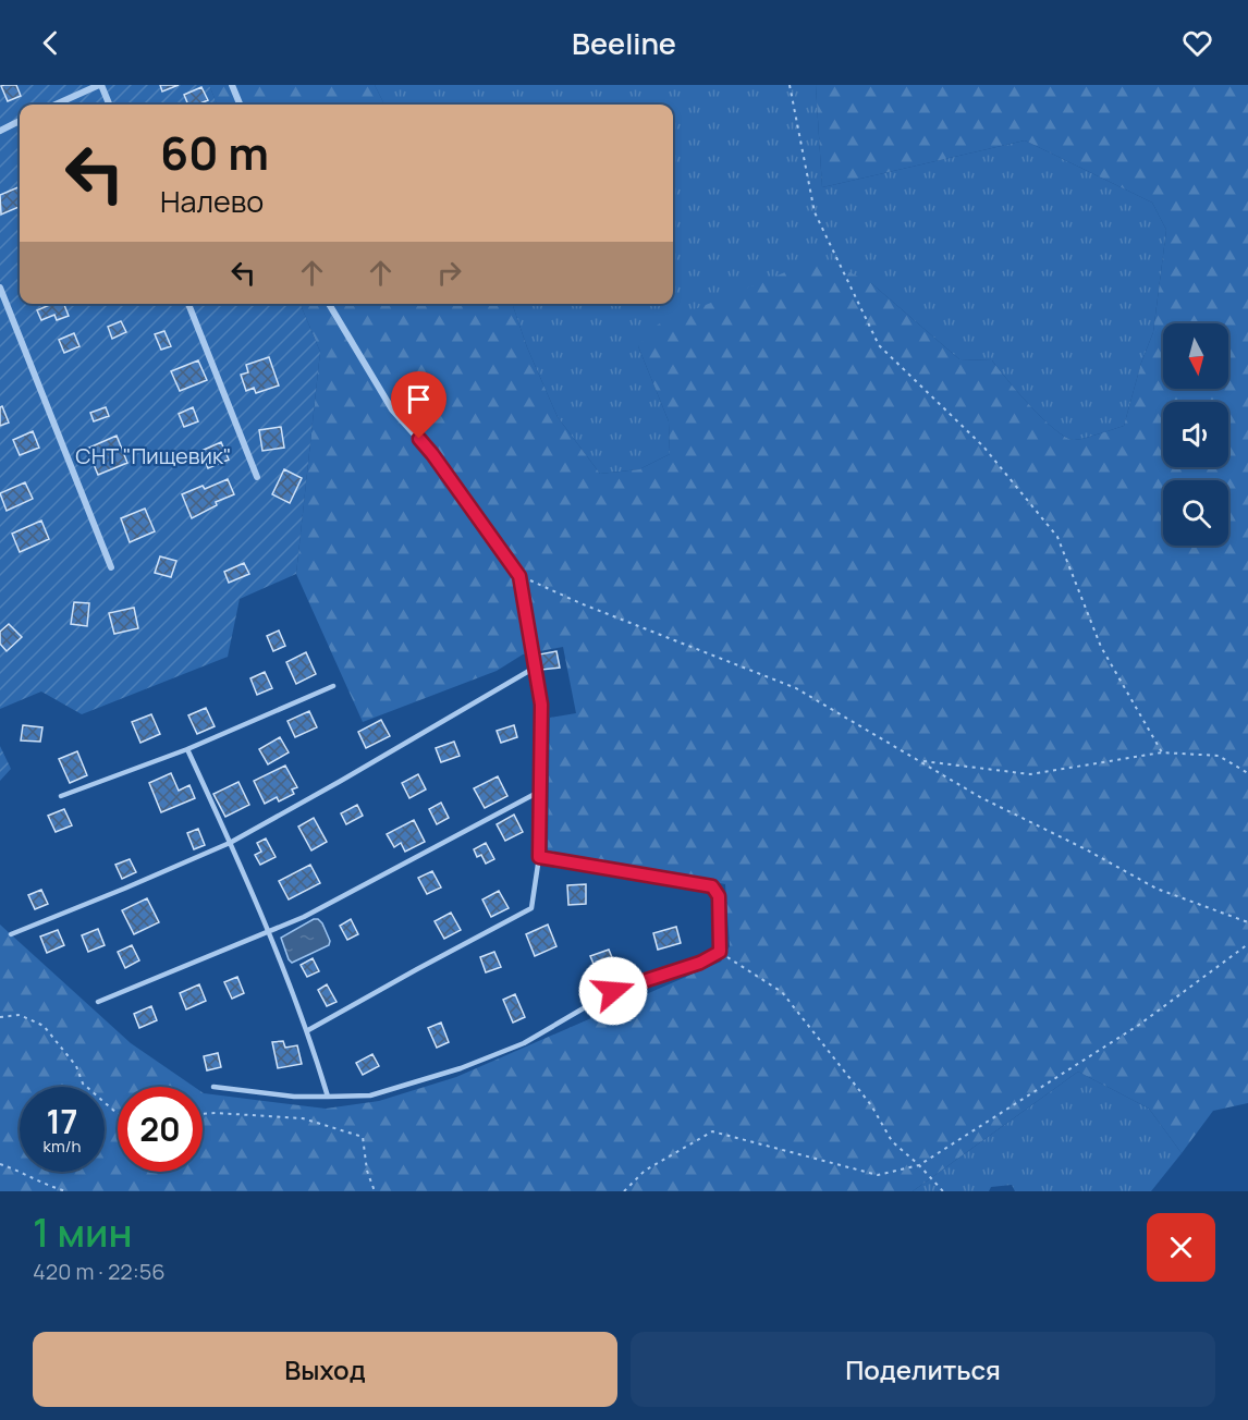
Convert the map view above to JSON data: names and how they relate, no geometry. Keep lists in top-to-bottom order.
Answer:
{
  "parks": ["СНТ \"Пищевик\""],
  "north": "bottom",
  "page": {
    "header": "Beeline",
    "turn": ["60 m", "Налево"],
    "speed": "17 km/h",
    "limit": "20",
    "heading": ["1 мин", "420 m · 22:56"],
    "buttons": ["Выход", "Поделиться"]
  }
}
